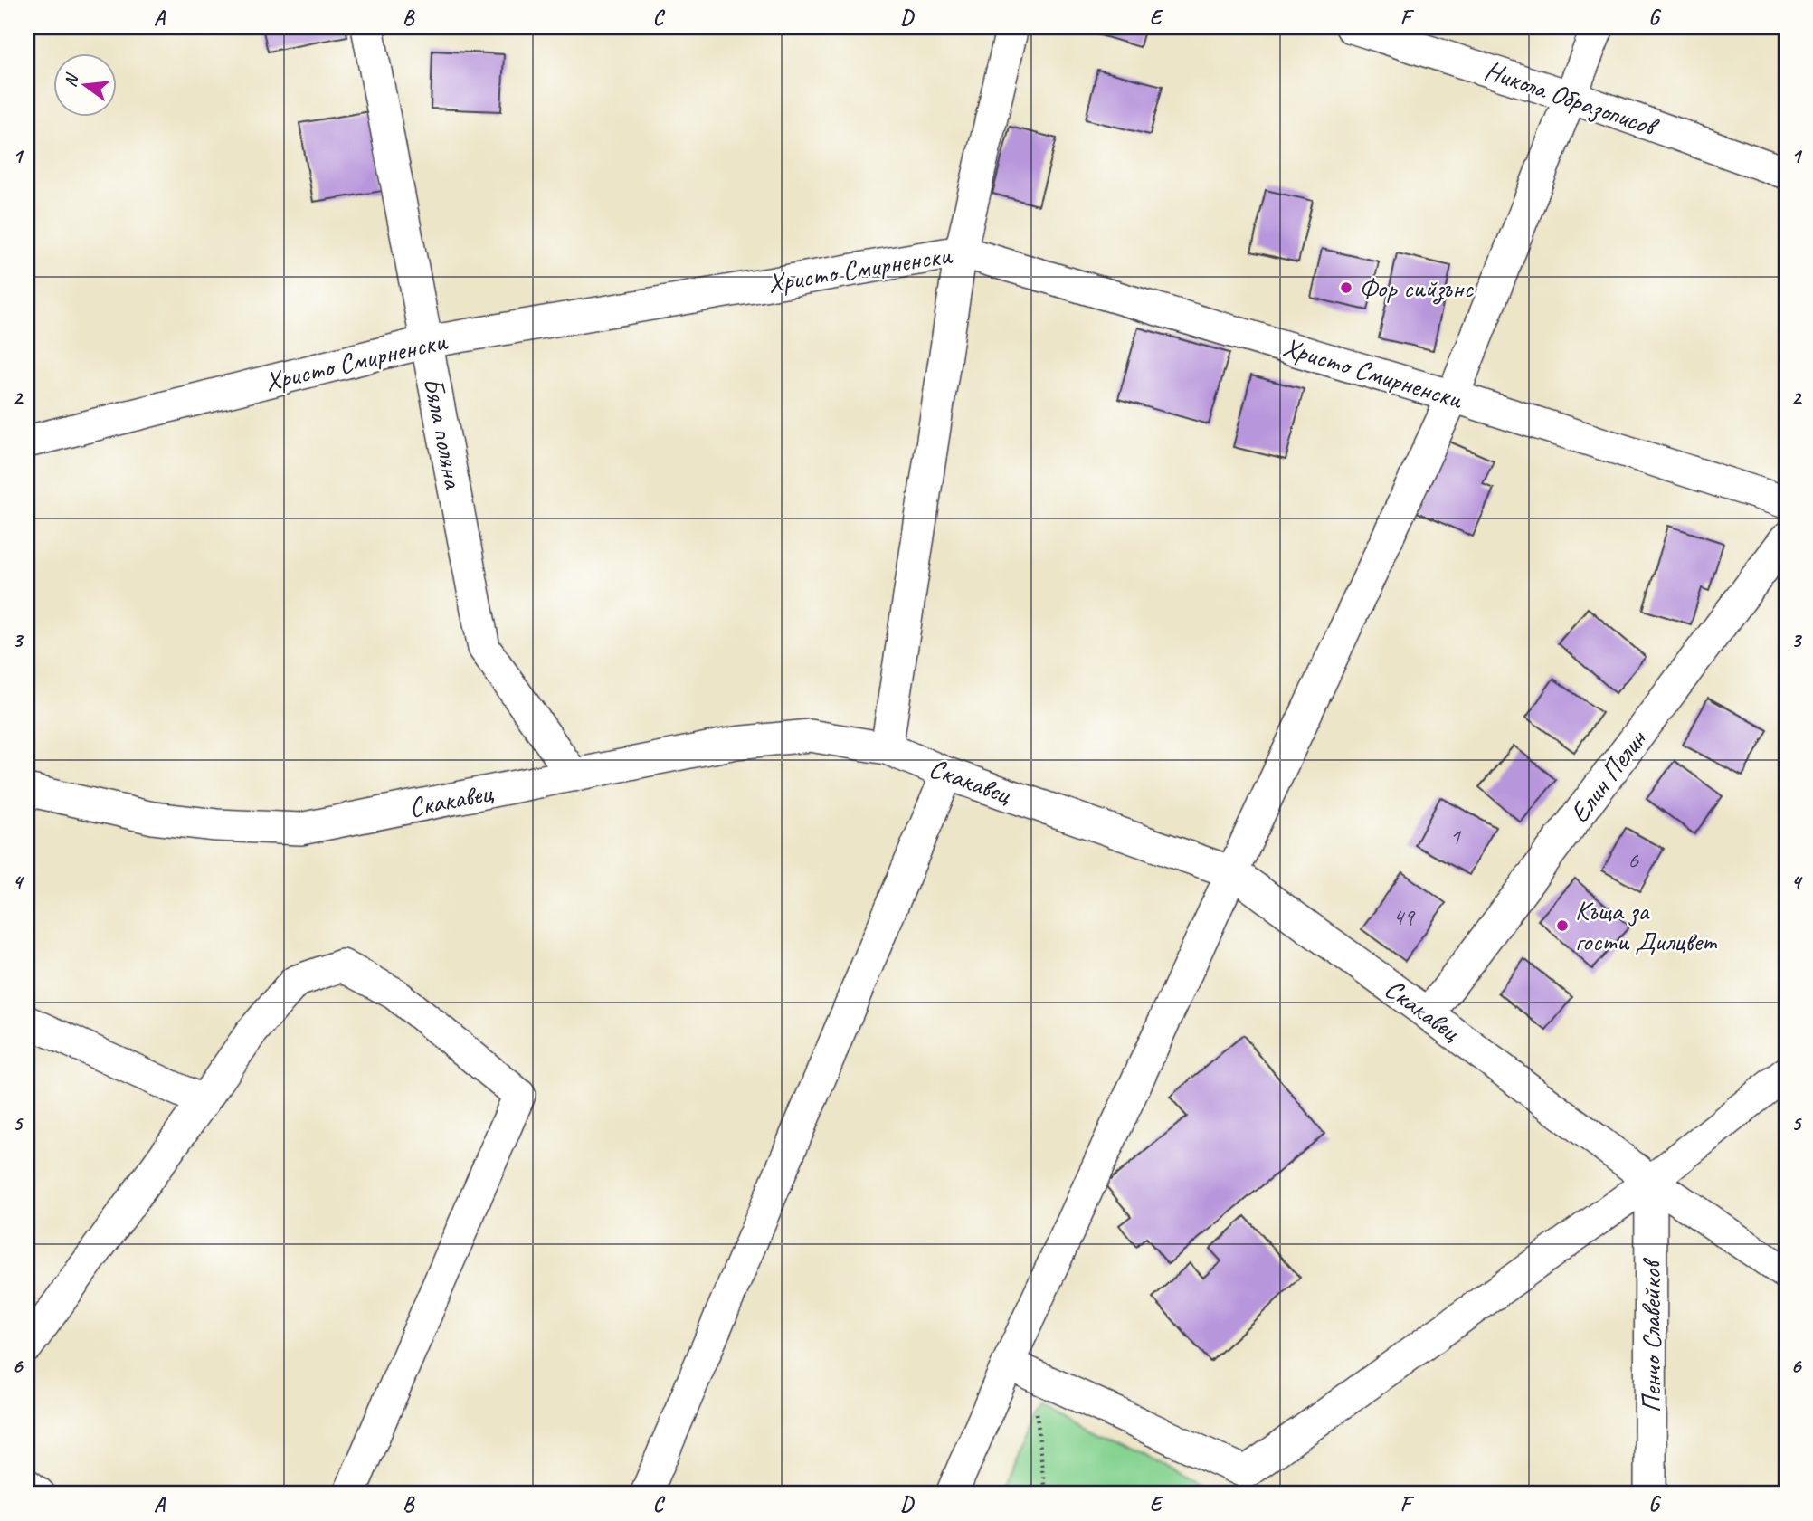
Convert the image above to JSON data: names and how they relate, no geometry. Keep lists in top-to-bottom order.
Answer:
{
  "streets": {
    "street": [
      "Никола Образописов",
      "Христо Смирненски",
      "Бяла поляна",
      "Елин Пелин",
      "Скакавец",
      "Пенчо Славейков"
    ]
  },
  "crossings": [
    ["Христо Смирненски", "Бяла поляна"],
    ["Бяла поляна", "Скакавец"],
    ["Елин Пелин", "Скакавец"],
    ["Скакавец", "Пенчо Славейков"]
  ],
  "places": ["Фор сийзънс", "Къща за гости Дилцвет"],
  "house_numbers": ["1", "6", "49"],
  "north": "left",
  "grid": {
    "columns": [
      "A",
      "B",
      "C",
      "D",
      "E",
      "F",
      "G"
    ],
    "rows": [
      "1",
      "2",
      "3",
      "4",
      "5",
      "6"
    ]
  }
}
